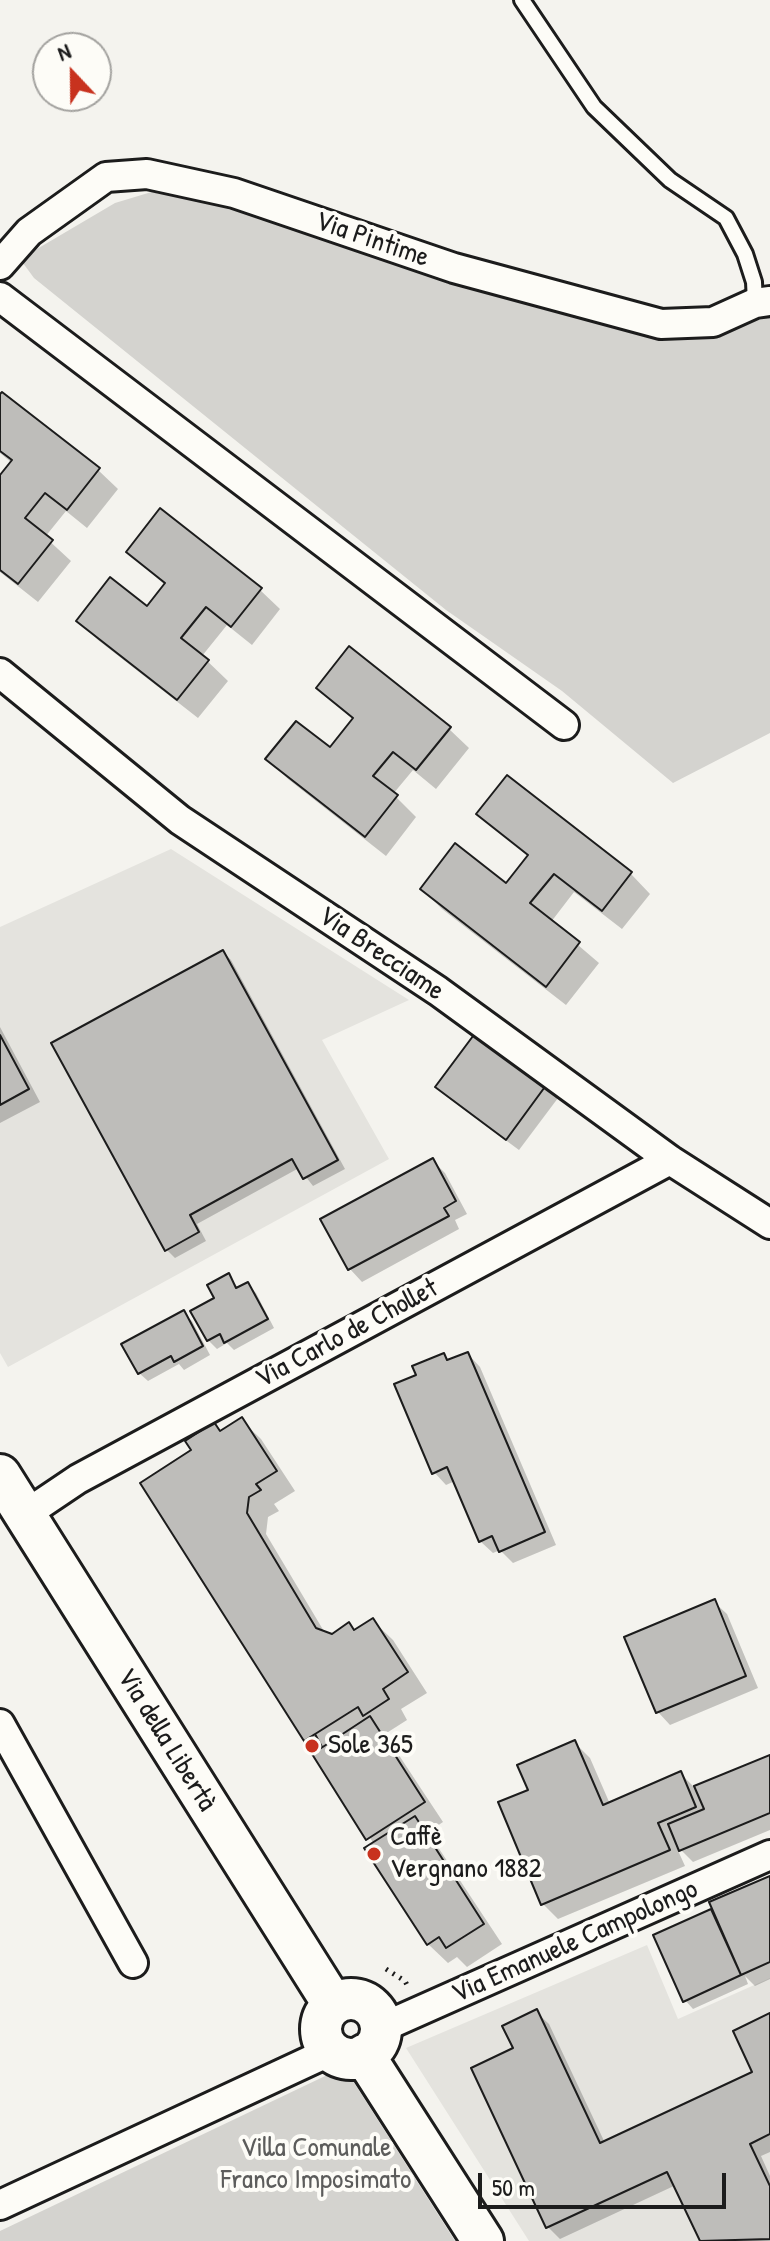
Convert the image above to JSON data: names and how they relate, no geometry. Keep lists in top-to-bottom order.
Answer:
{
  "streets": {
    "main road": ["Via della Libertà"],
    "street": [
      "Via Pintime",
      "Via Brecciame",
      "Via Carlo de Chollet",
      "Via Emanuele Campolongo"
    ]
  },
  "crossings": [
    ["Via Brecciame", "Via Carlo de Chollet"],
    ["Via Carlo de Chollet", "Via della Libertà"],
    ["Via della Libertà", "Via Emanuele Campolongo"]
  ],
  "parks": ["Villa Comunale Franco Imposimato"],
  "places": ["Sole 365", "Caffè Vergnano 1882"],
  "scale_bar": "50 m",
  "north": "top"
}
